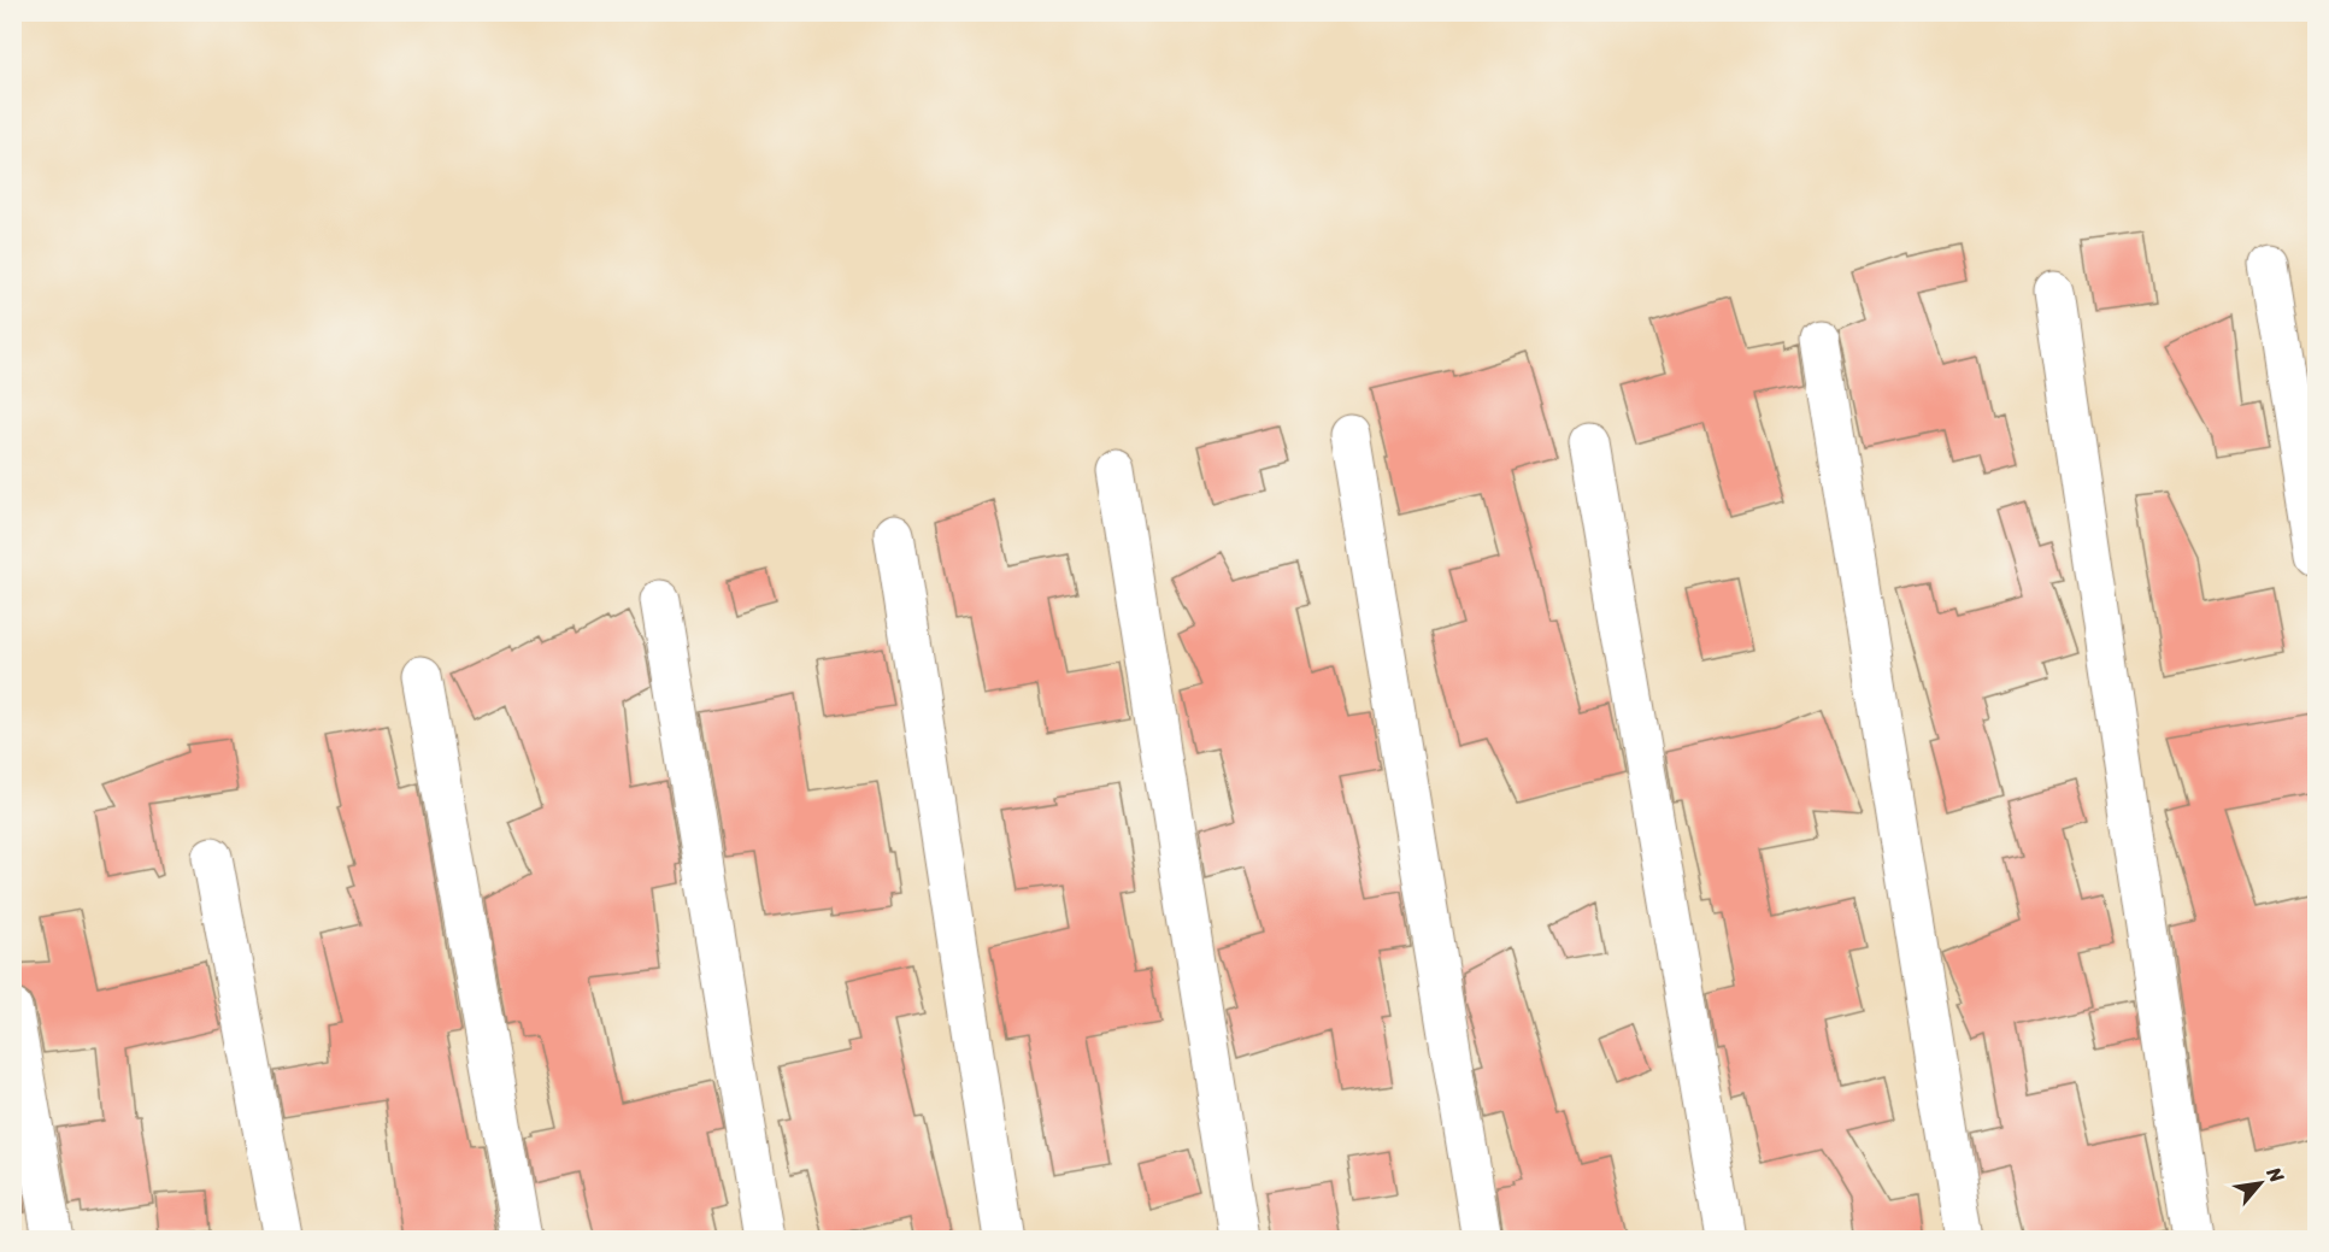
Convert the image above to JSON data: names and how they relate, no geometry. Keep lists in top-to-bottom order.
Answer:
{
  "north": "top right"
}
